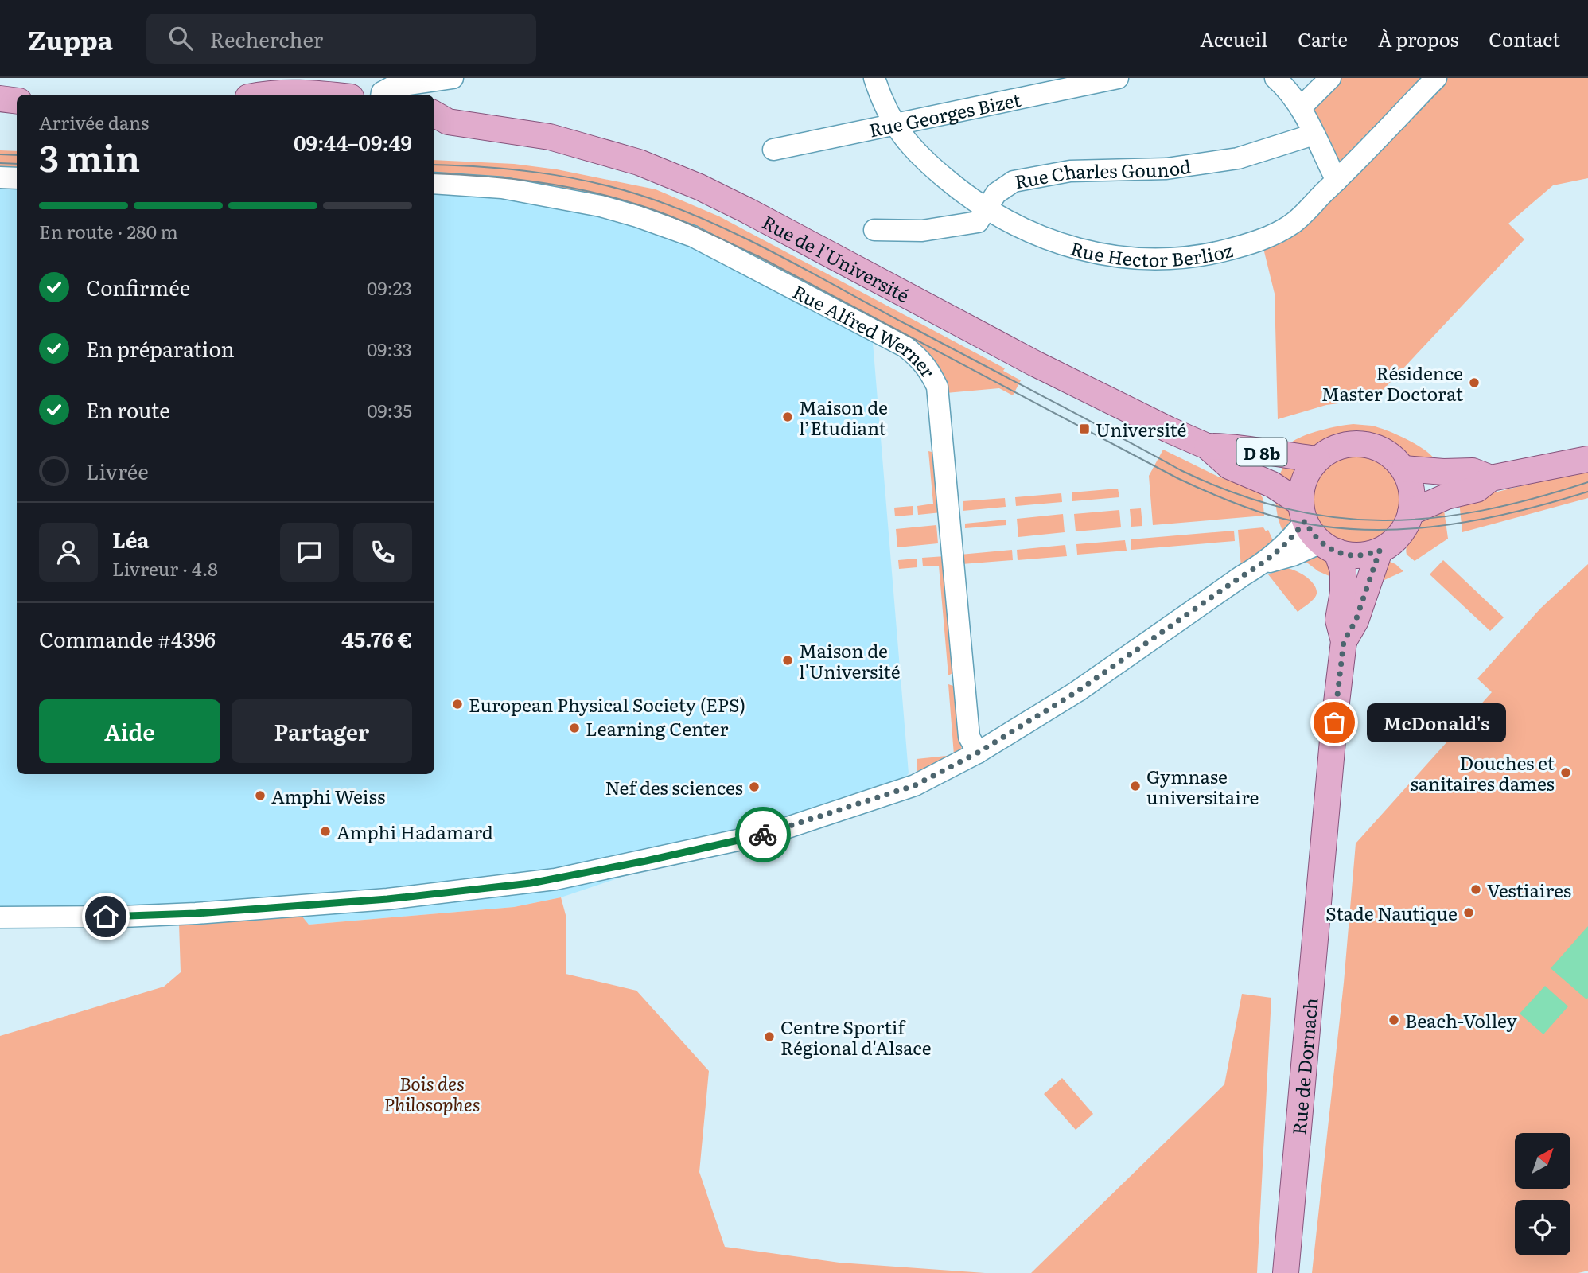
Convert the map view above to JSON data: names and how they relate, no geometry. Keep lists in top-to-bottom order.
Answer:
{
  "streets": {
    "main road": ["Rue de l'Université", "D 8b", "Rue de Dornach"],
    "street": [
      "Rue Georges Bizet",
      "Rue Charles Gounod",
      "Rue Hector Berlioz",
      "Rue Alfred Werner"
    ]
  },
  "crossings": [
    ["Rue Georges Bizet", "Rue Hector Berlioz"],
    ["Rue Charles Gounod", "Rue Hector Berlioz"]
  ],
  "parks": ["Bois des Philosophes"],
  "places": {
    "other": [
      "Résidence Master Doctorat",
      "Maison de l’Etudiant",
      "Maison de l'Université",
      "European Physical Society (EPS)",
      "McDonald's",
      "Learning Center",
      "Douches et sanitaires dames",
      "Gymnase universitaire",
      "Nef des sciences",
      "Amphi Weiss",
      "Amphi Hadamard",
      "Vestiaires",
      "Stade Nautique",
      "Beach-Volley",
      "Centre Sportif Régional d'Alsace"
    ],
    "transit": ["Université"]
  },
  "north": "top right",
  "page": {
    "header": "Zuppa",
    "search": "Rechercher",
    "nav": [
      "Accueil",
      "Carte",
      "À propos",
      "Contact"
    ],
    "heading": ["3 min", "Arrivée dans", "09:44–09:49"],
    "panel": [
      "Léa",
      "Livreur · 4.8",
      "Commande #4396",
      "45.76 €"
    ],
    "bar": "En route · 280 m",
    "list": [
      ["Confirmée", "09:23"],
      ["En préparation", "09:33"],
      ["En route", "09:35"],
      "Livrée"
    ],
    "buttons": ["Aide", "Partager"],
    "bubble": "McDonald's"
  }
}
